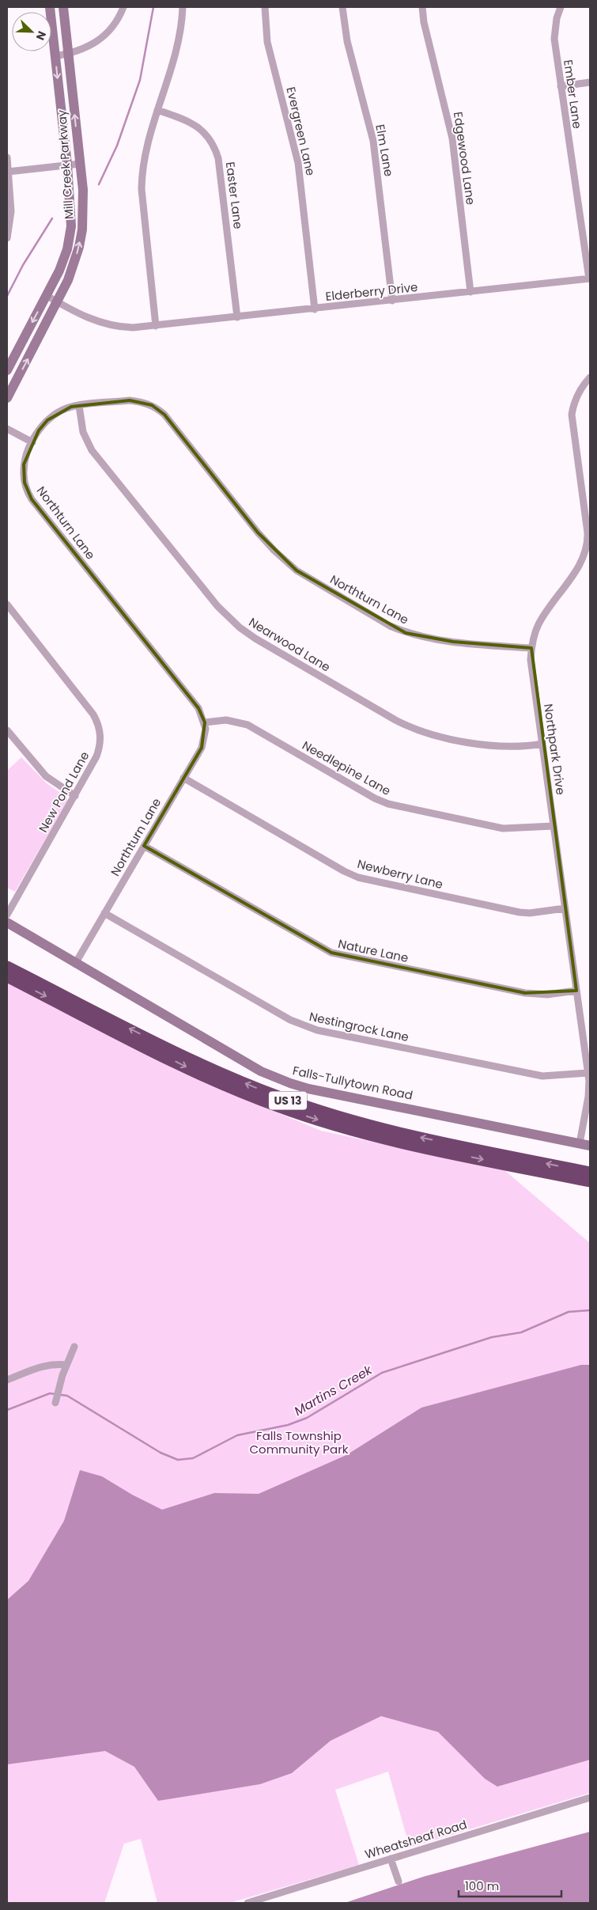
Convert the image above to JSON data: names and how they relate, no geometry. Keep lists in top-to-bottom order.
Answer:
{
  "streets": {
    "highway": ["US 13"],
    "main road": ["Mill Creek Parkway", "Falls-Tullytown Road"],
    "street": [
      "Ember Lane",
      "Evergreen Lane",
      "Elm Lane",
      "Edgewood Lane",
      "Easter Lane",
      "Elderberry Drive",
      "Northturn Lane",
      "Nearwood Lane",
      "Northpark Drive",
      "Needlepine Lane",
      "New Pond Lane",
      "Newberry Lane",
      "Nature Lane",
      "Nestingrock Lane",
      "Wheatsheaf Road"
    ]
  },
  "crossings": [
    ["Ember Lane", "Elderberry Drive"],
    ["Evergreen Lane", "Elderberry Drive"],
    ["Elm Lane", "Elderberry Drive"],
    ["Edgewood Lane", "Elderberry Drive"],
    ["Mill Creek Parkway", "Elderberry Drive"],
    ["Easter Lane", "Elderberry Drive"],
    ["Northturn Lane", "Nearwood Lane"],
    ["Northturn Lane", "Northpark Drive"],
    ["Northturn Lane", "Needlepine Lane"],
    ["Northturn Lane", "Newberry Lane"],
    ["Northturn Lane", "Nature Lane"],
    ["Northturn Lane", "Nestingrock Lane"],
    ["Northturn Lane", "Falls-Tullytown Road"],
    ["Nearwood Lane", "Northpark Drive"],
    ["Northpark Drive", "Needlepine Lane"],
    ["Northpark Drive", "Newberry Lane"],
    ["Northpark Drive", "Nature Lane"],
    ["Northpark Drive", "Nestingrock Lane"],
    ["Northpark Drive", "Falls-Tullytown Road"]
  ],
  "water": ["Martins Creek"],
  "parks": ["Falls Township Community Park"],
  "scale_bar": "100 m",
  "north": "bottom right"
}
